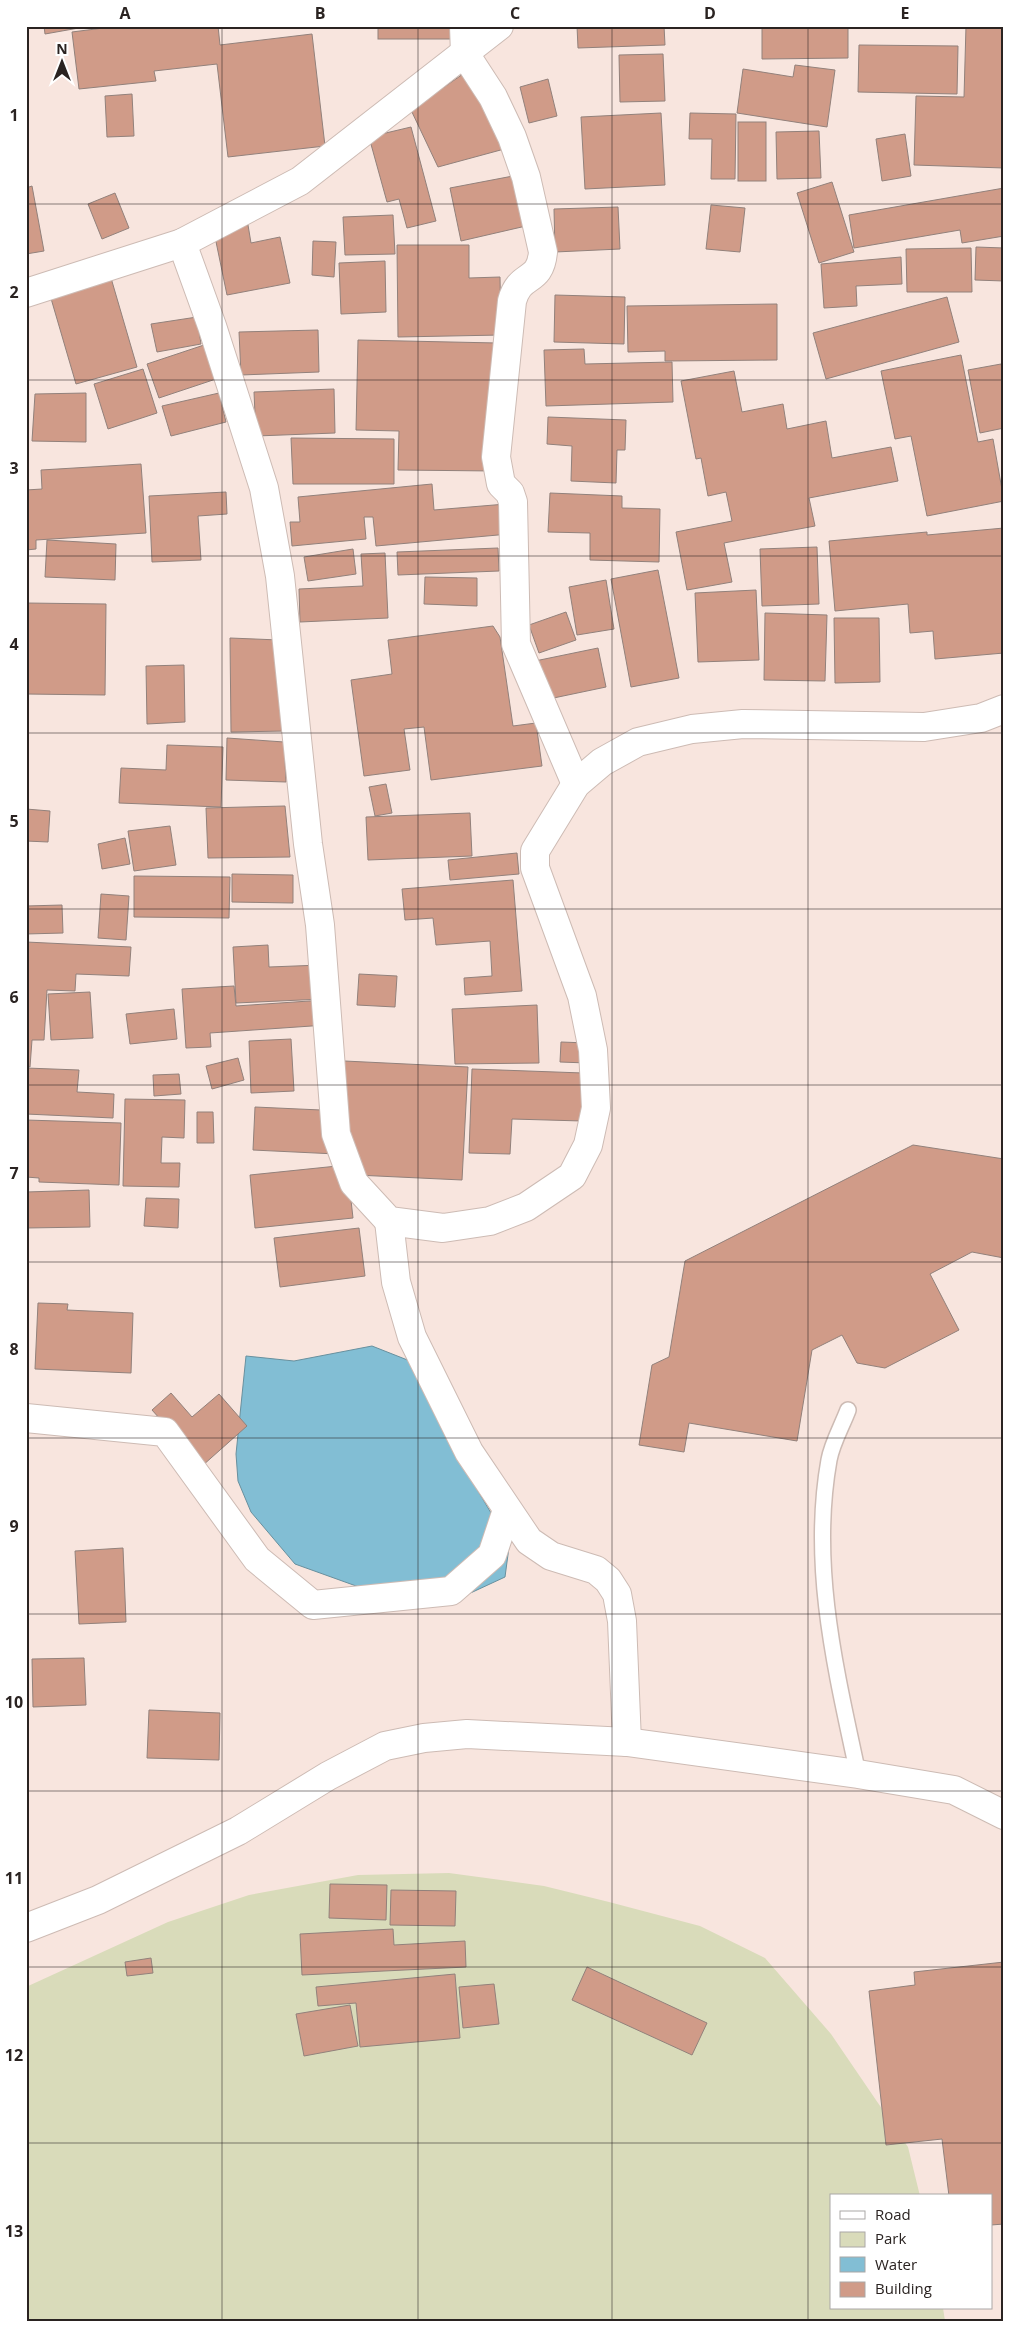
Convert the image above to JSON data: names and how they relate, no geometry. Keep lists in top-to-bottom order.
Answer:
{
  "legend": [
    "Road",
    "Park",
    "Water",
    "Building"
  ],
  "north": "top",
  "grid": {
    "columns": [
      "A",
      "B",
      "C",
      "D",
      "E"
    ],
    "rows": [
      "1",
      "2",
      "3",
      "4",
      "5",
      "6",
      "7",
      "8",
      "9",
      "10",
      "11",
      "12",
      "13"
    ]
  }
}
